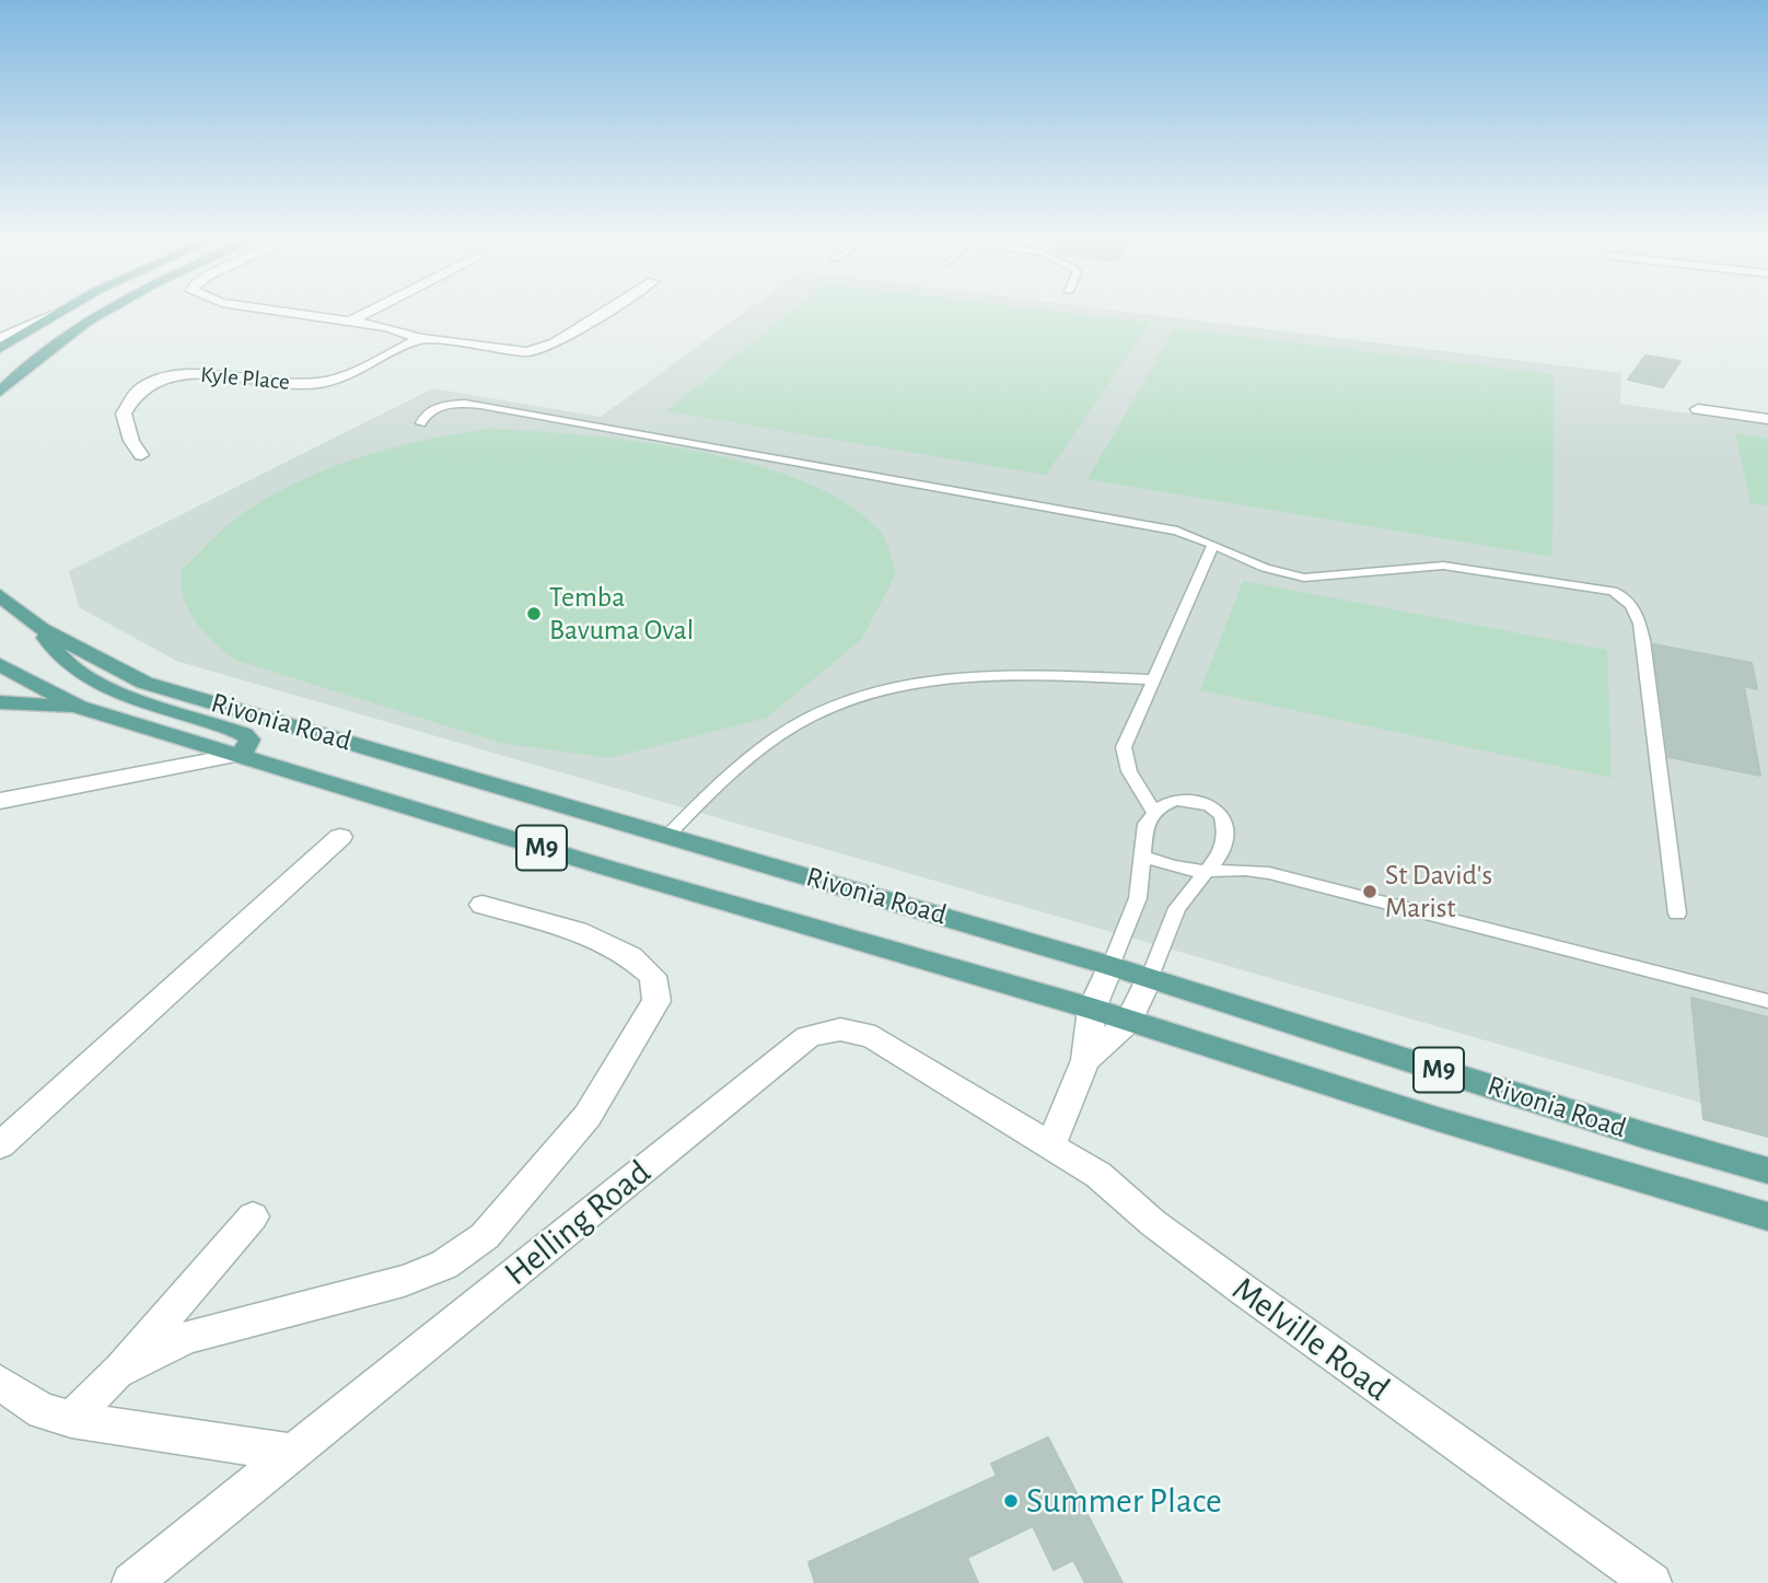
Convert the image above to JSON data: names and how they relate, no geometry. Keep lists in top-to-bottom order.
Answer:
{
  "streets": {
    "main road": ["Rivonia Road", "M9"],
    "street": ["Kyle Place", "Helling Road", "Melville Road"]
  },
  "crossings": [
    ["Helling Road", "Melville Road"]
  ],
  "places": ["Temba Bavuma Oval", "St David's Marist", "Summer Place"]
}
